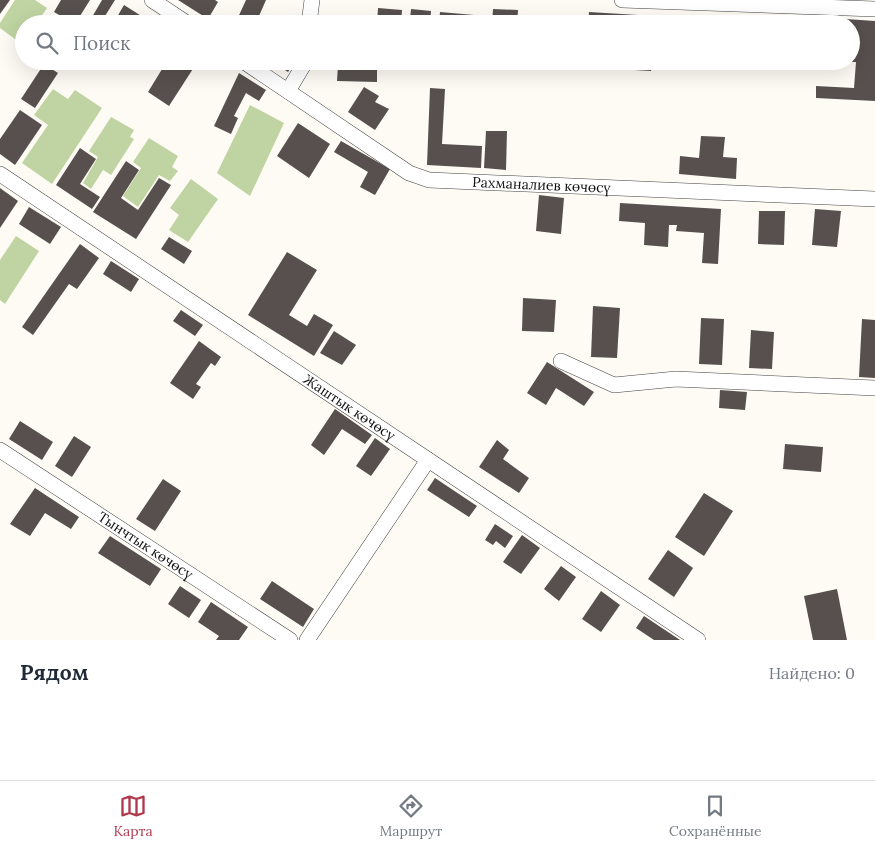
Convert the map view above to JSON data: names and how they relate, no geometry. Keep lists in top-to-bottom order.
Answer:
{
  "streets": {
    "street": ["Рахманалиев көчөсү", "Жаштык көчөсү", "Тынчтык көчөсү"]
  },
  "page": {
    "search": "Поиск",
    "heading": ["Рядом", "Найдено: 0"],
    "nav": ["Карта", "Маршрут", "Сохранённые"]
  }
}
